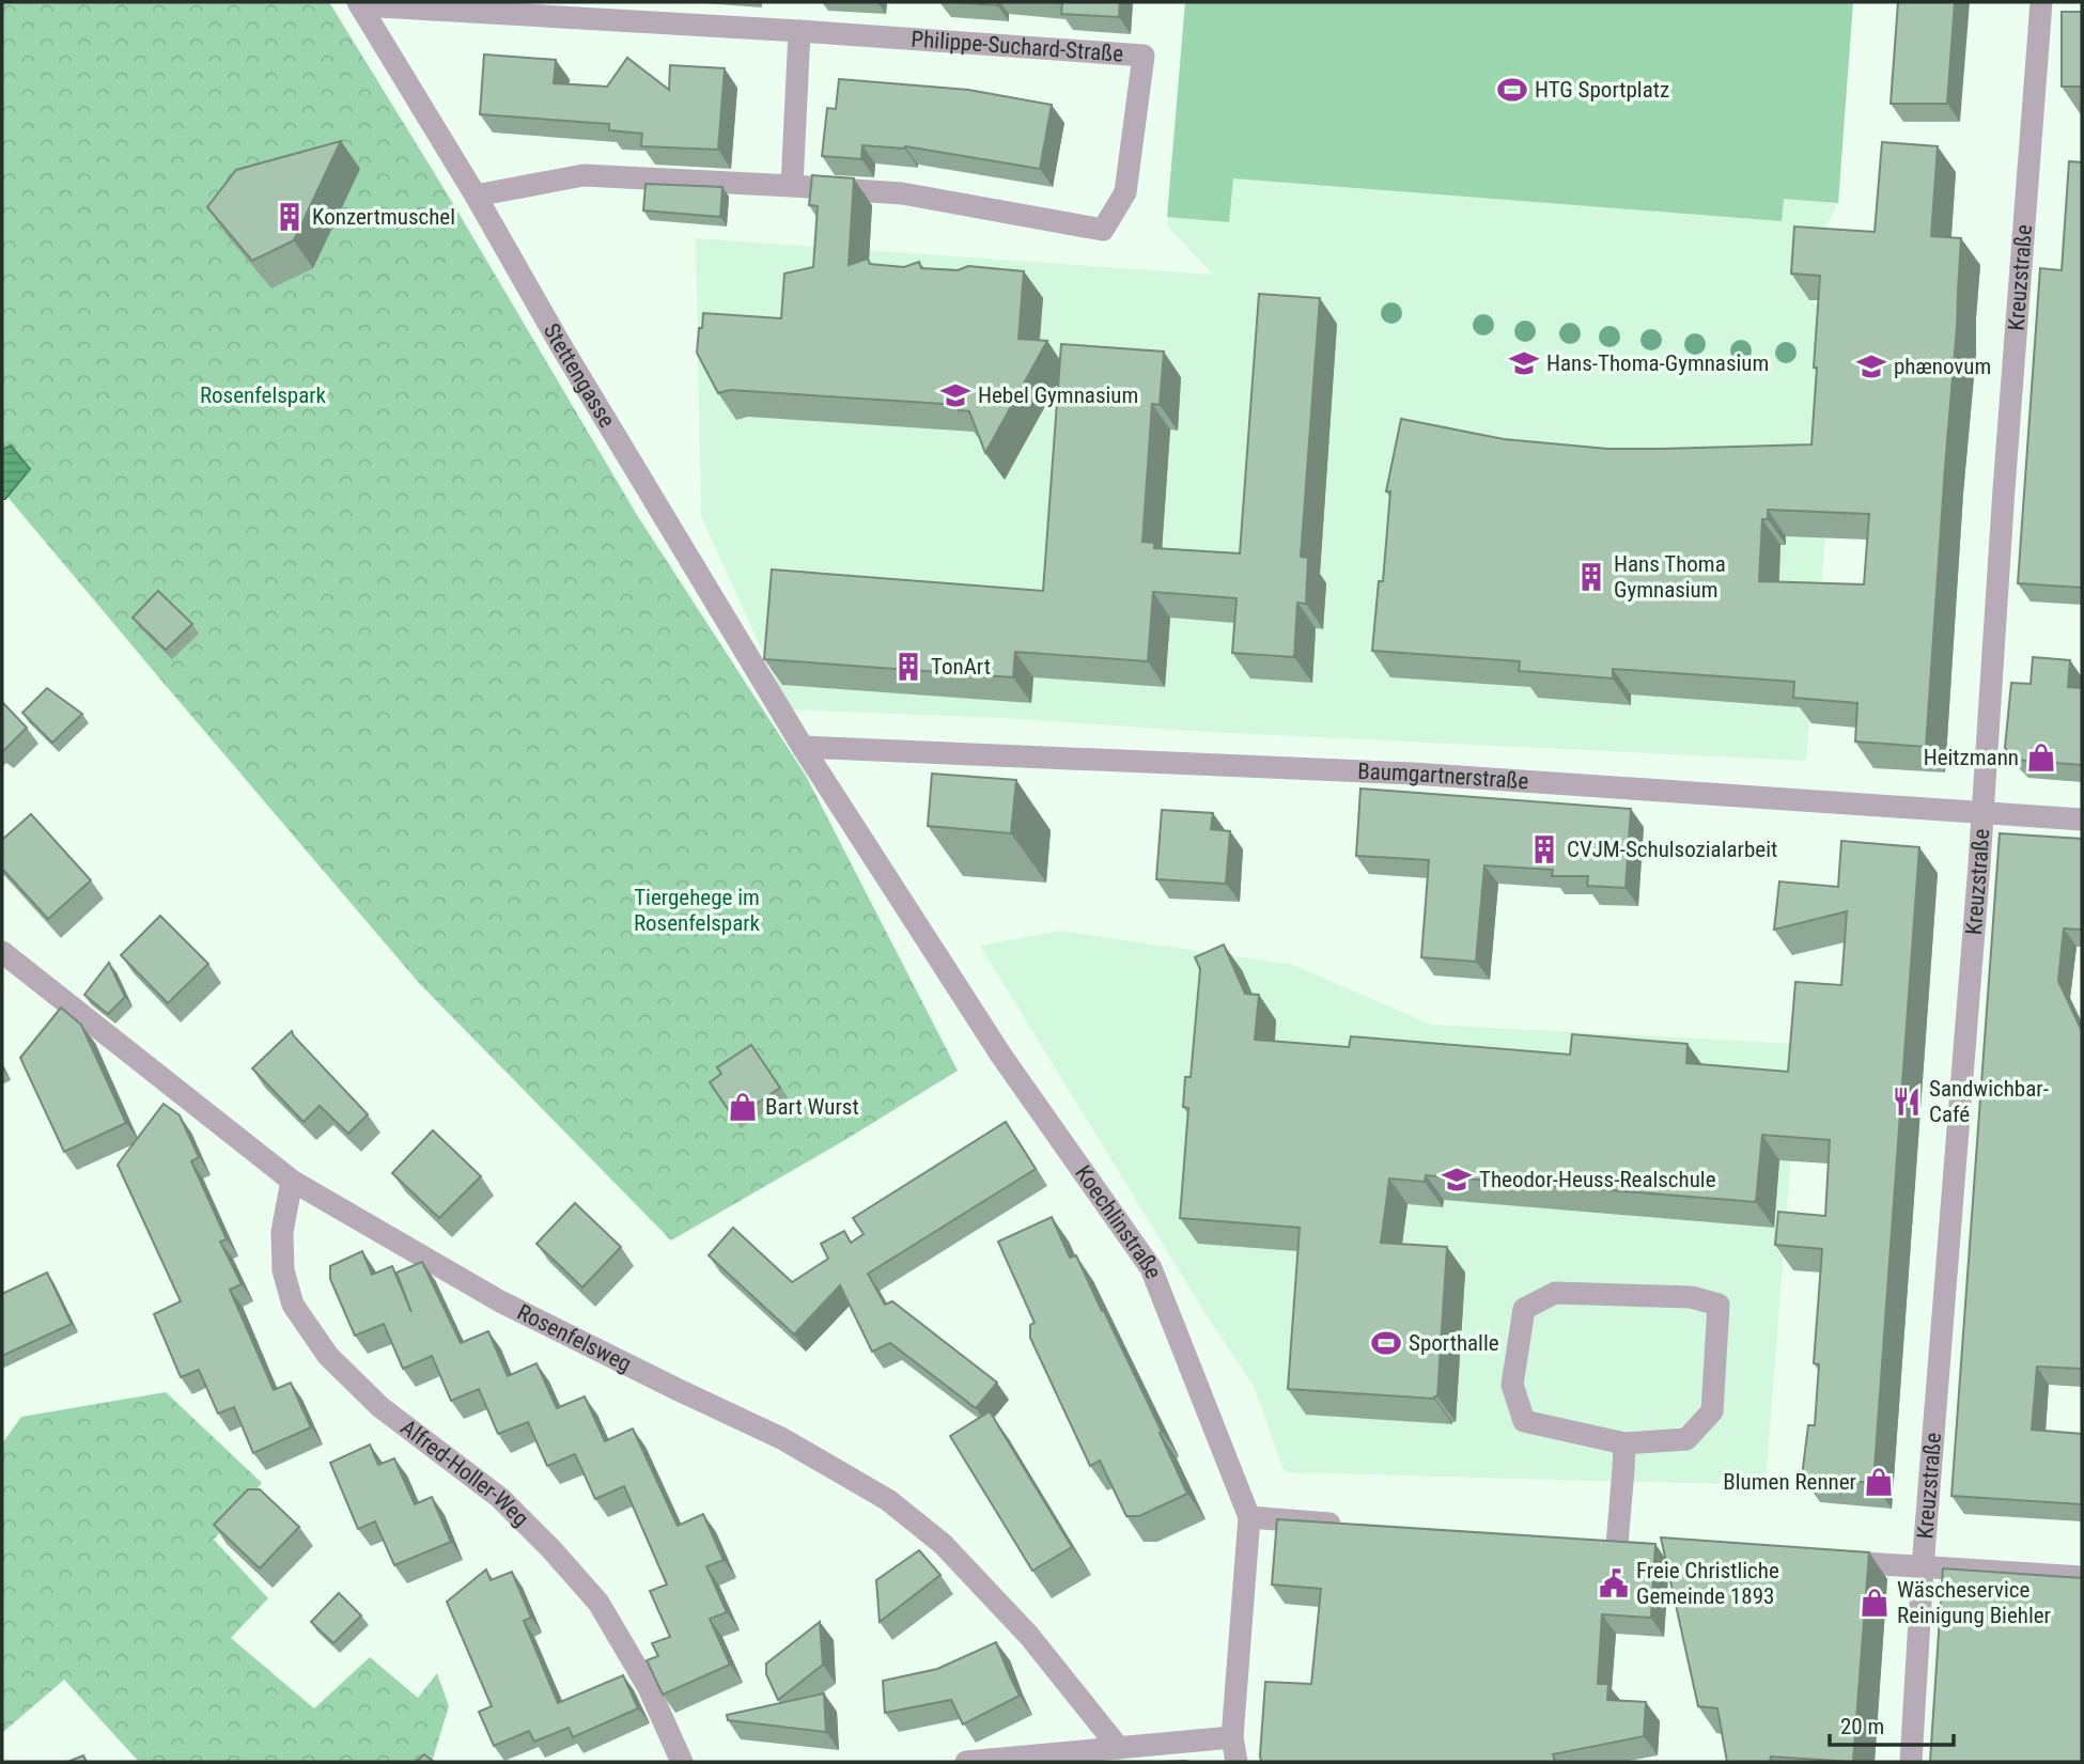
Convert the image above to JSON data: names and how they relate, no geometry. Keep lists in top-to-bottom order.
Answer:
{
  "streets": {
    "street": [
      "Philippe-Suchard-Straße",
      "Kreuzstraße",
      "Stettengasse",
      "Baumgartnerstraße",
      "Koechlinstraße",
      "Rosenfelsweg",
      "Alfred-Holler-Weg"
    ]
  },
  "crossings": [
    ["Philippe-Suchard-Straße", "Stettengasse"],
    ["Kreuzstraße", "Baumgartnerstraße"],
    ["Stettengasse", "Baumgartnerstraße"],
    ["Stettengasse", "Koechlinstraße"],
    ["Baumgartnerstraße", "Koechlinstraße"],
    ["Rosenfelsweg", "Alfred-Holler-Weg"]
  ],
  "parks": ["Rosenfelspark", "Tiergehege im Rosenfelspark"],
  "places": {
    "sports": ["HTG Sportplatz", "Sporthalle"],
    "building": [
      "Konzertmuschel",
      "Hans Thoma Gymnasium",
      "TonArt",
      "CVJM-Schulsozialarbeit"
    ],
    "school or university": [
      "Hans-Thoma-Gymnasium",
      "phænovum",
      "Hebel Gymnasium",
      "Theodor-Heuss-Realschule"
    ],
    "shop": [
      "Heitzmann",
      "Bart Wurst",
      "Blumen Renner",
      "Wäscheservice Reinigung Biehler"
    ],
    "restaurant": ["Sandwichbar- Café"],
    "public building": ["Freie Christliche Gemeinde 1893"]
  },
  "scale_bar": "20 m"
}
